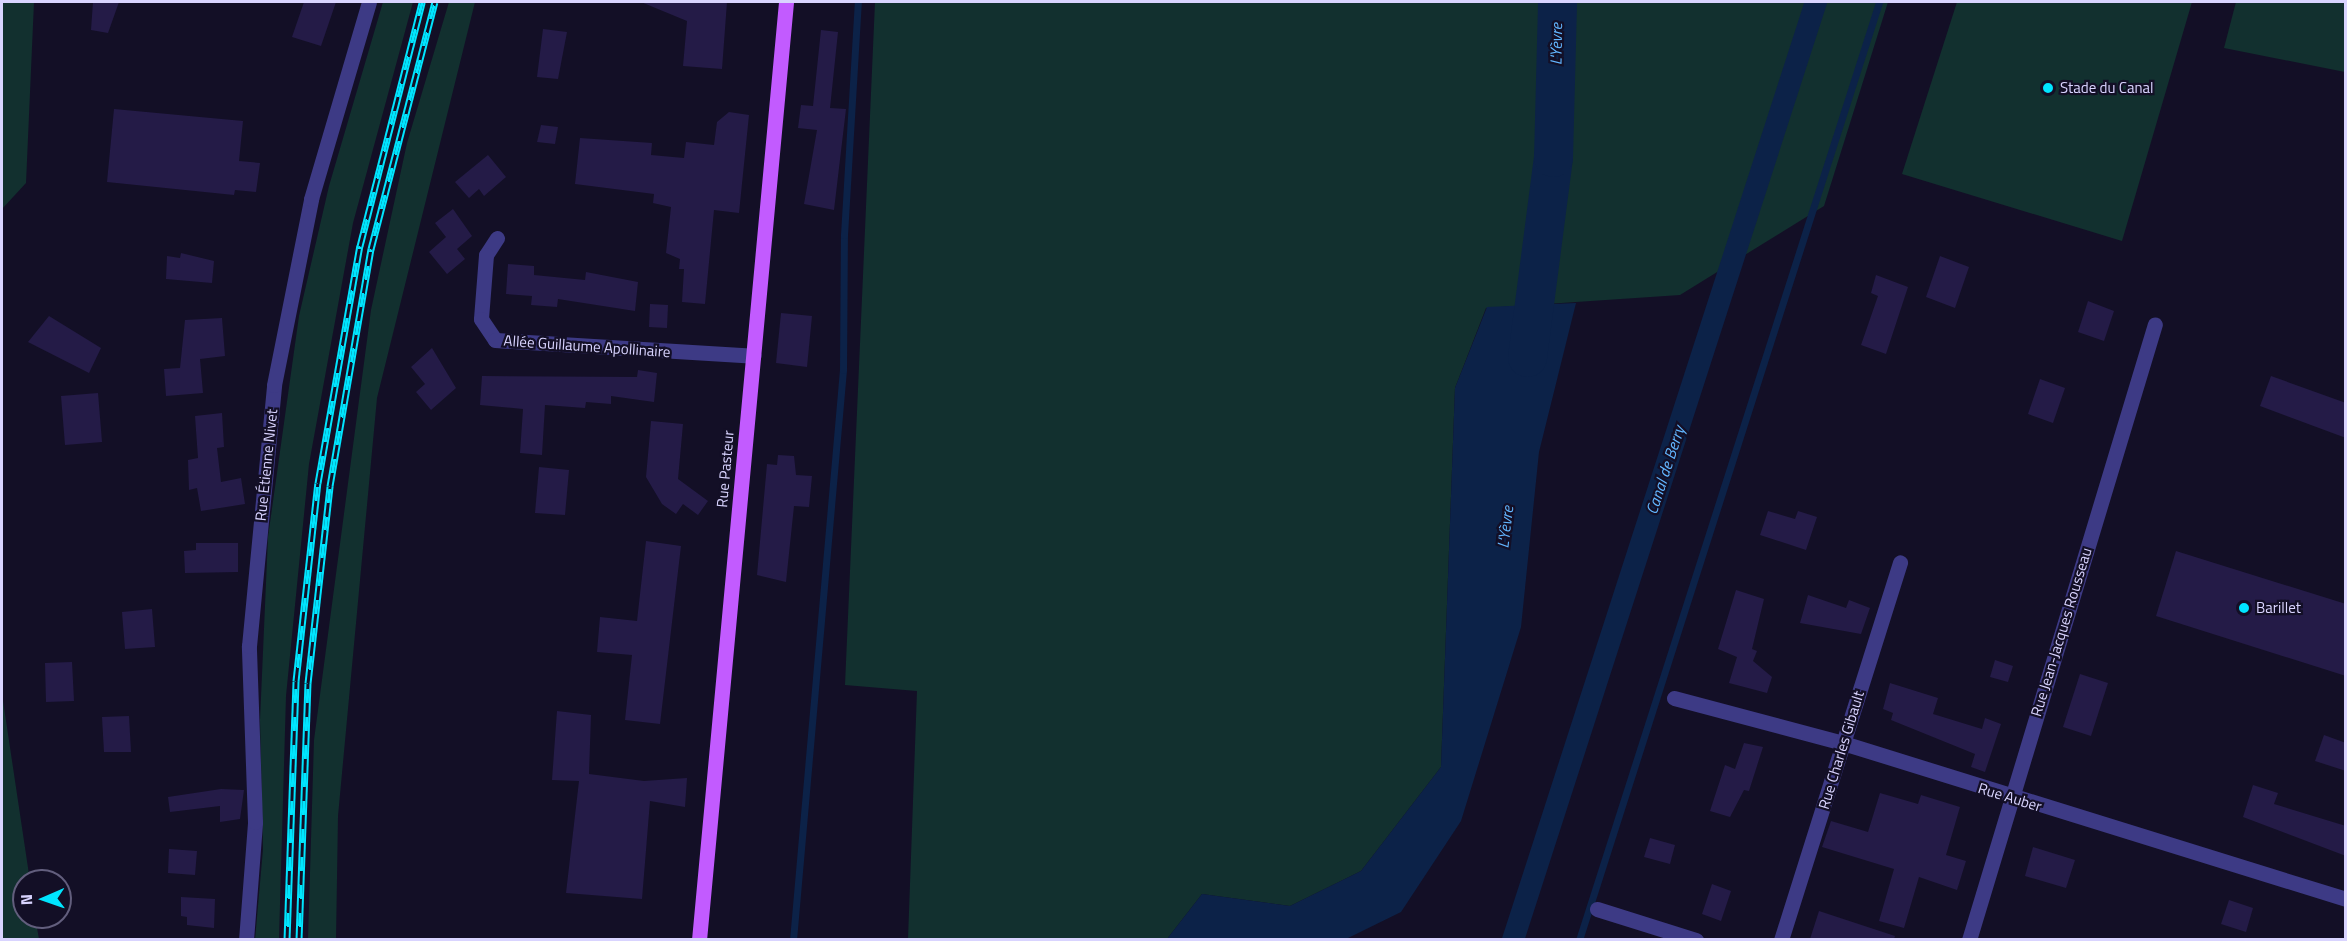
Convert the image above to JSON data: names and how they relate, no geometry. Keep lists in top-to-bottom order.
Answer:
{
  "streets": {
    "main road": ["Rue Pasteur"],
    "street": [
      "Allée Guillaume Apollinaire",
      "Rue Étienne Nivet",
      "Rue Jean-Jacques Rousseau",
      "Rue Charles Gibault",
      "Rue Auber"
    ]
  },
  "crossings": [
    ["Allée Guillaume Apollinaire", "Rue Pasteur"],
    ["Rue Jean-Jacques Rousseau", "Rue Auber"],
    ["Rue Charles Gibault", "Rue Auber"]
  ],
  "water": ["L'Yèvre", "Canal de Berry"],
  "places": ["Stade du Canal", "Barillet"],
  "north": "left"
}
